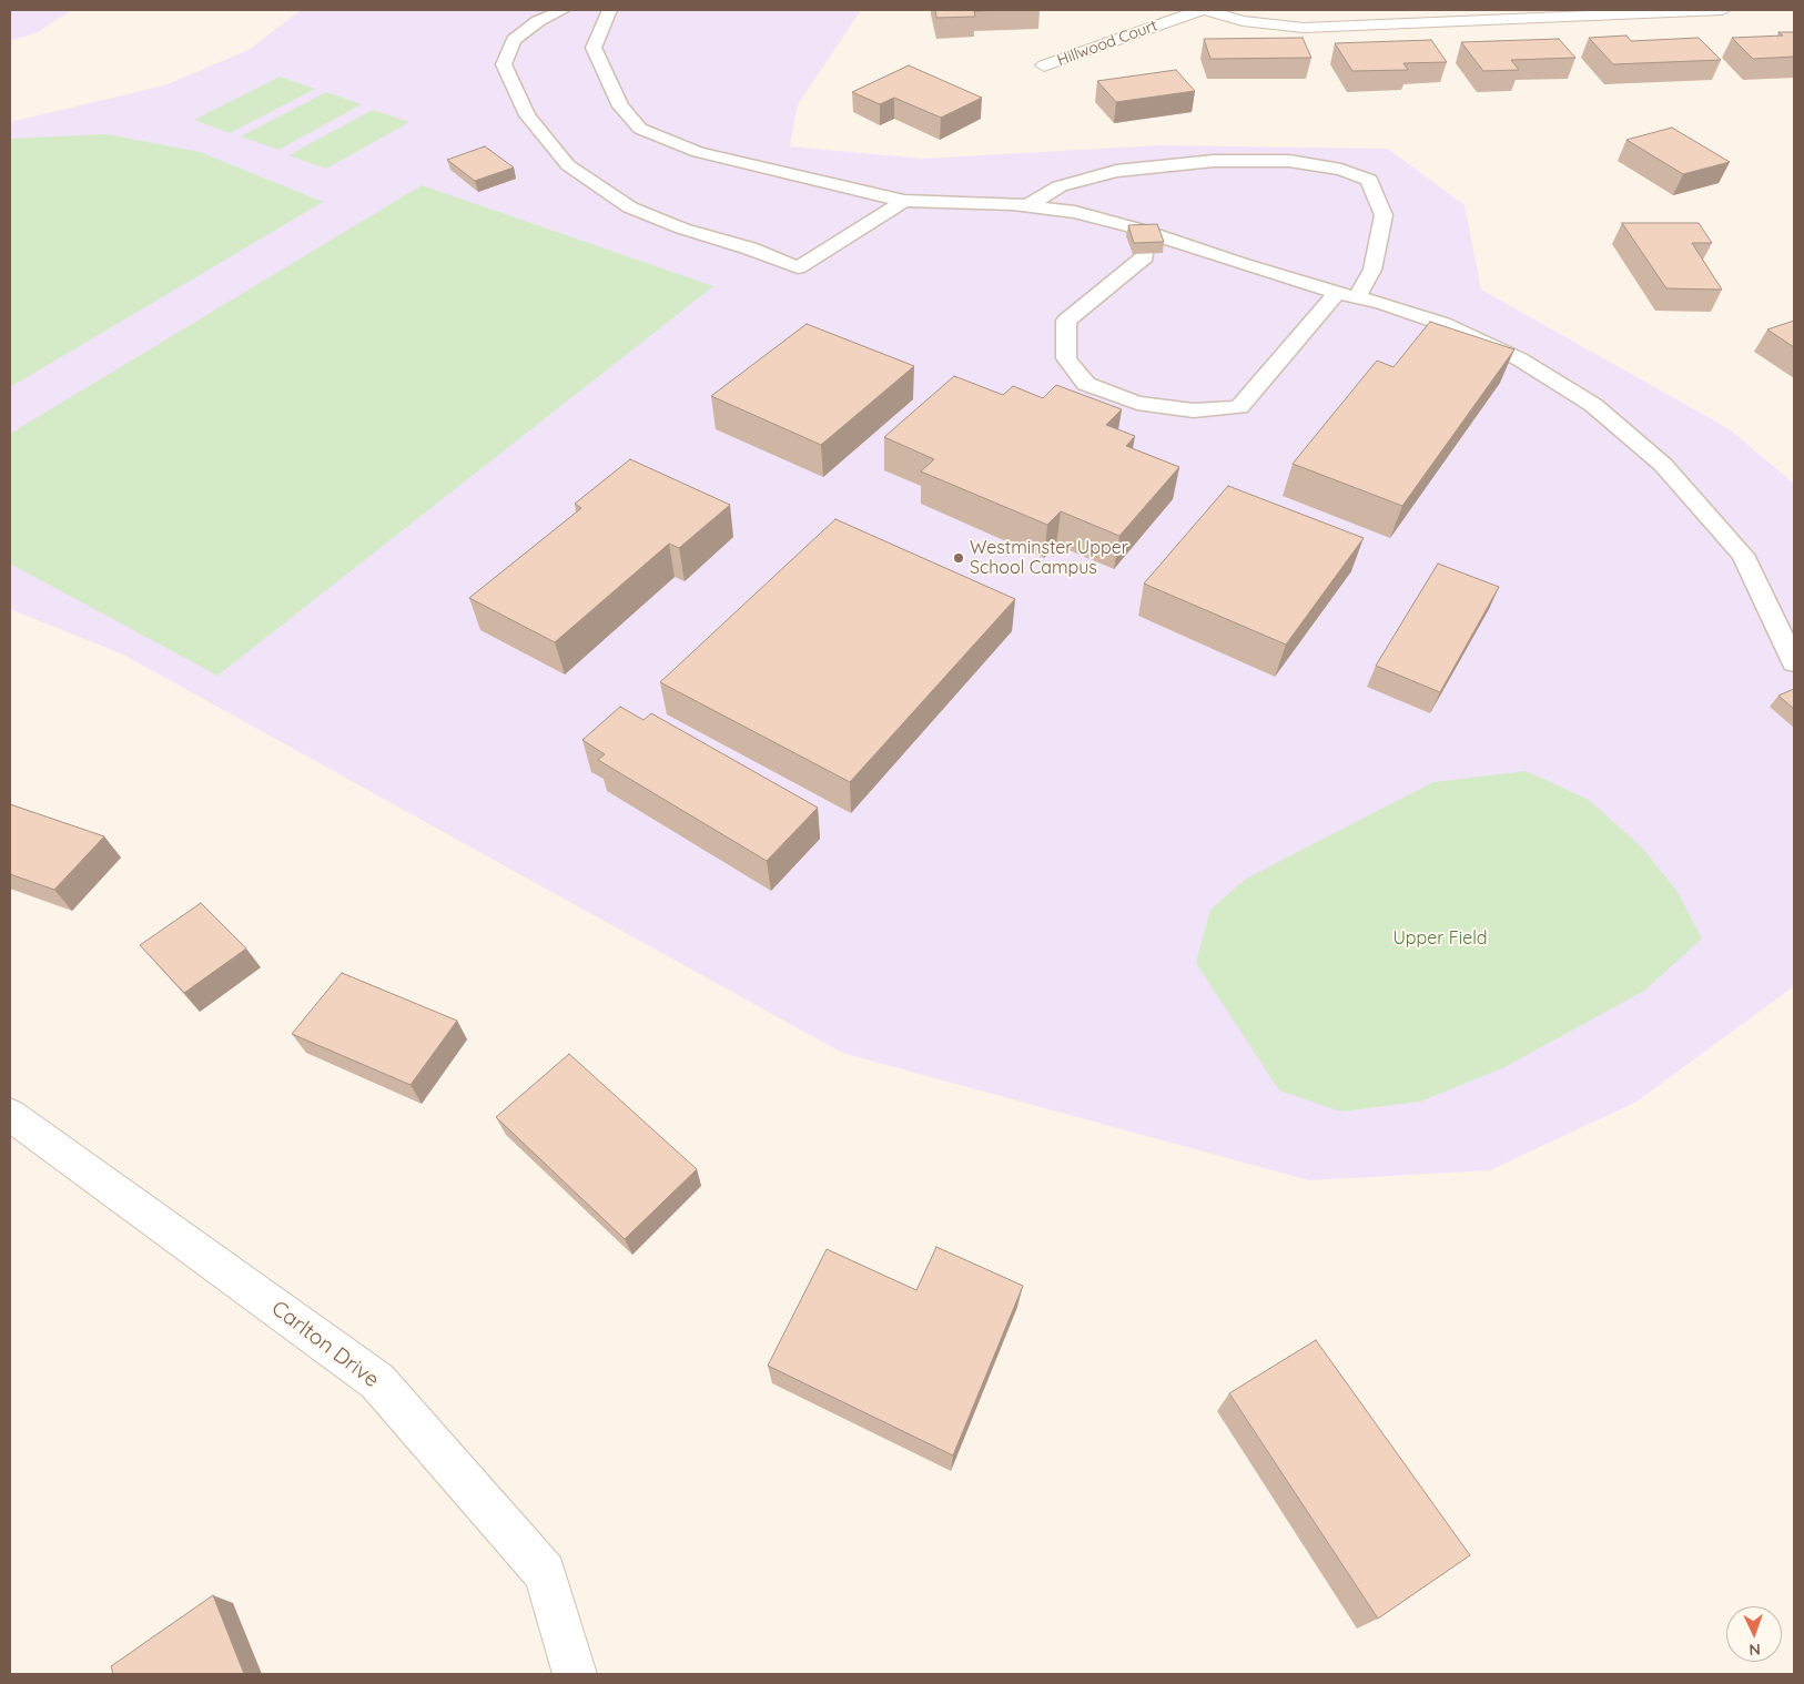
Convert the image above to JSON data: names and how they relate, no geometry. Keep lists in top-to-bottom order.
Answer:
{
  "streets": {
    "street": ["Hillwood Court", "Carlton Drive"]
  },
  "parks": ["Upper Field"],
  "places": ["Westminster Upper School Campus"],
  "north": "bottom"
}
